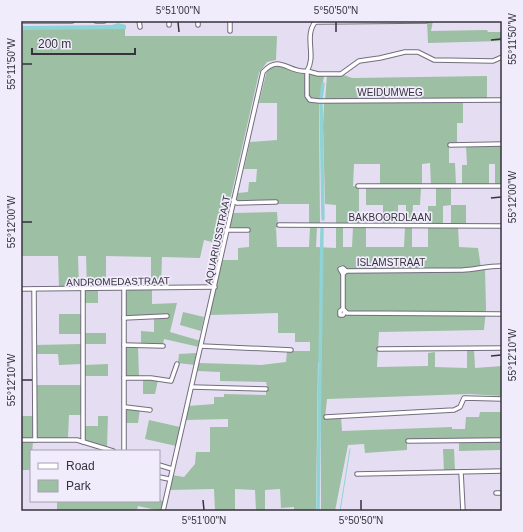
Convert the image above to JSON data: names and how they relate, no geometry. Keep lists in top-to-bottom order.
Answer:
{
  "streets": {
    "street": [
      "WEIDUMWEG",
      "BAKBOORDLAAN",
      "AQUARIUSSTRAAT",
      "ISLAMSTRAAT",
      "ANDROMEDASTRAAT"
    ]
  },
  "crossings": [
    ["WEIDUMWEG", "AQUARIUSSTRAAT"],
    ["AQUARIUSSTRAAT", "ANDROMEDASTRAAT"]
  ],
  "legend": ["Road", "Park"],
  "scale_bar": "200 m",
  "coordinates": [
    "5°51'00\"N",
    "5°50'50\"N",
    "55°11'50\"W",
    "55°12'00\"W",
    "55°12'10\"W"
  ]
}
